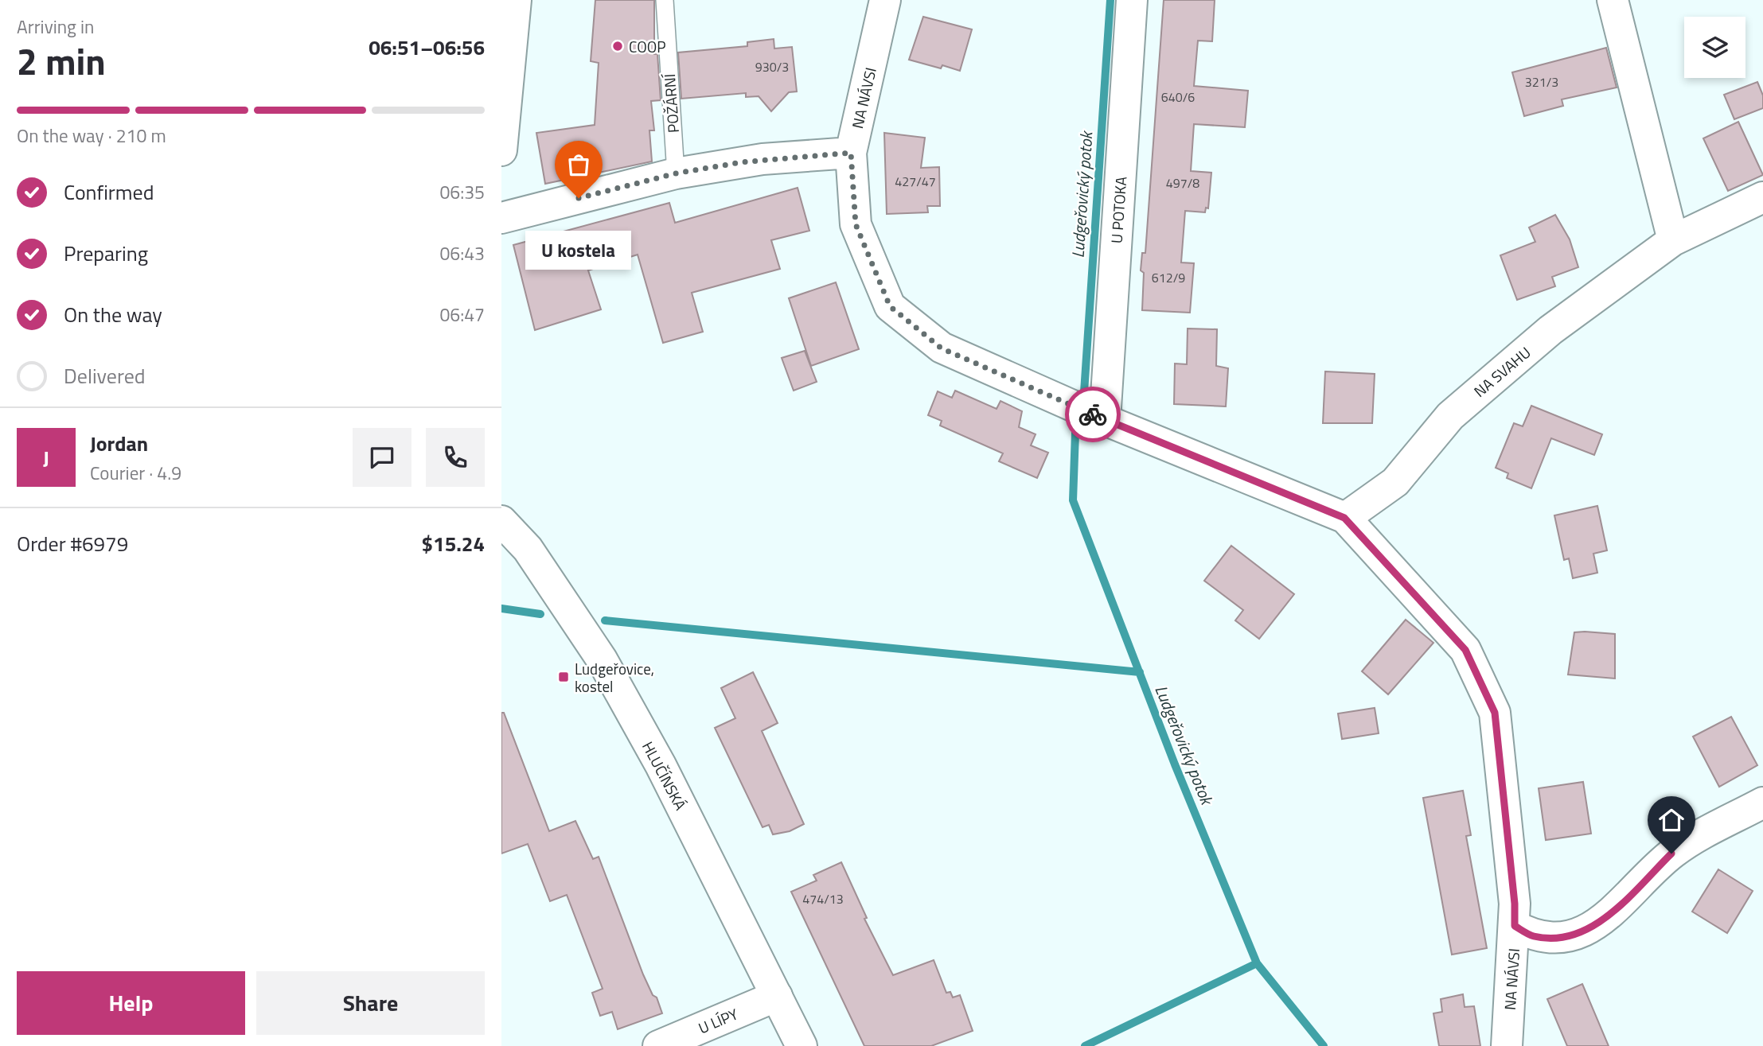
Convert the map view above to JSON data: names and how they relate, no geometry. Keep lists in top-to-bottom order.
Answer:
{
  "streets": {
    "street": [
      "NA NÁVSI",
      "U POTOKA",
      "NA SVAHU",
      "HLUČÍNSKÁ",
      "U LÍPY"
    ],
    "lane": ["POŽÁRNÍ"]
  },
  "crossings": [
    ["NA NÁVSI", "U POTOKA"],
    ["NA NÁVSI", "NA SVAHU"],
    ["HLUČÍNSKÁ", "U LÍPY"]
  ],
  "water": ["Ludgeřovický potok"],
  "places": {
    "other": ["COOP", "U kostela"],
    "transit": ["Ludgeřovice, kostel"]
  },
  "house_numbers": [
    "930/3",
    "321/3",
    "640/6",
    "427/47",
    "497/8",
    "612/9",
    "474/13"
  ],
  "page": {
    "heading": ["2 min", "Arriving in", "06:51–06:56"],
    "panel": [
      "Jordan",
      "Courier · 4.9",
      "Order #6979",
      "$15.24"
    ],
    "bar": "On the way · 210 m",
    "list": [
      ["Confirmed", "06:35"],
      ["Preparing", "06:43"],
      ["On the way", "06:47"],
      "Delivered"
    ],
    "bubble": "U kostela",
    "round": "J",
    "buttons": ["Help", "Share"]
  }
}
